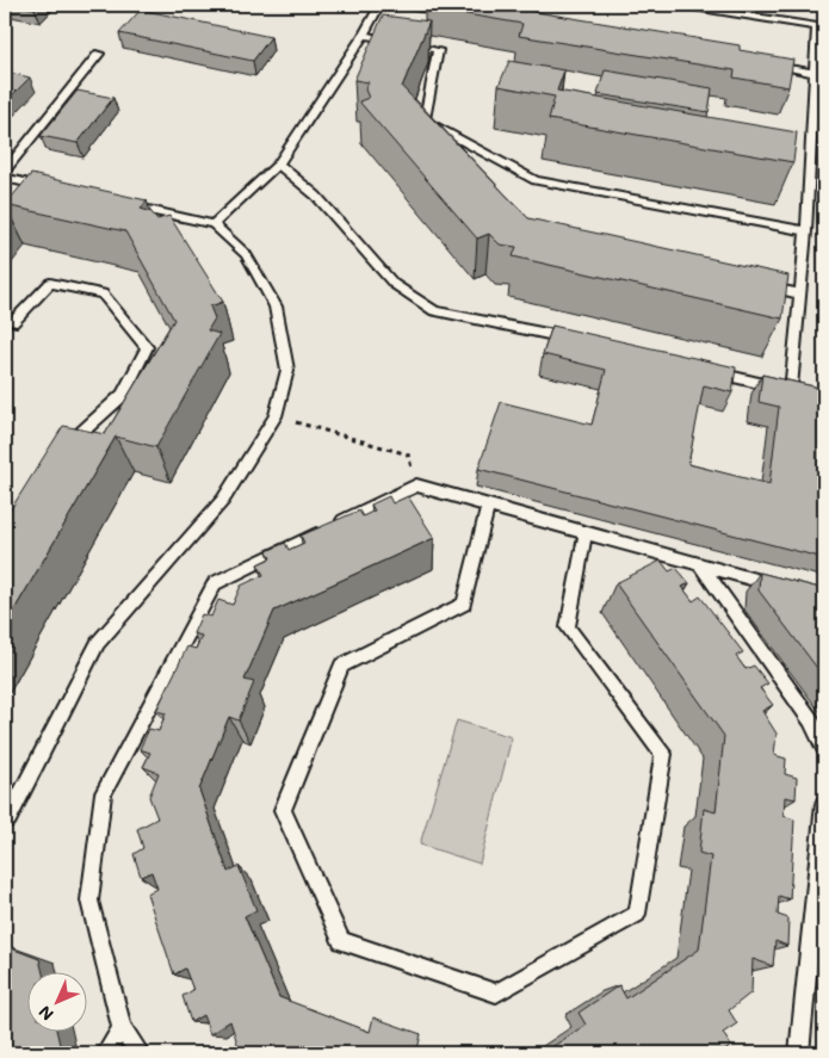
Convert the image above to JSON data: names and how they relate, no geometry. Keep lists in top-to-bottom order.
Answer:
{
  "north": "bottom left"
}
